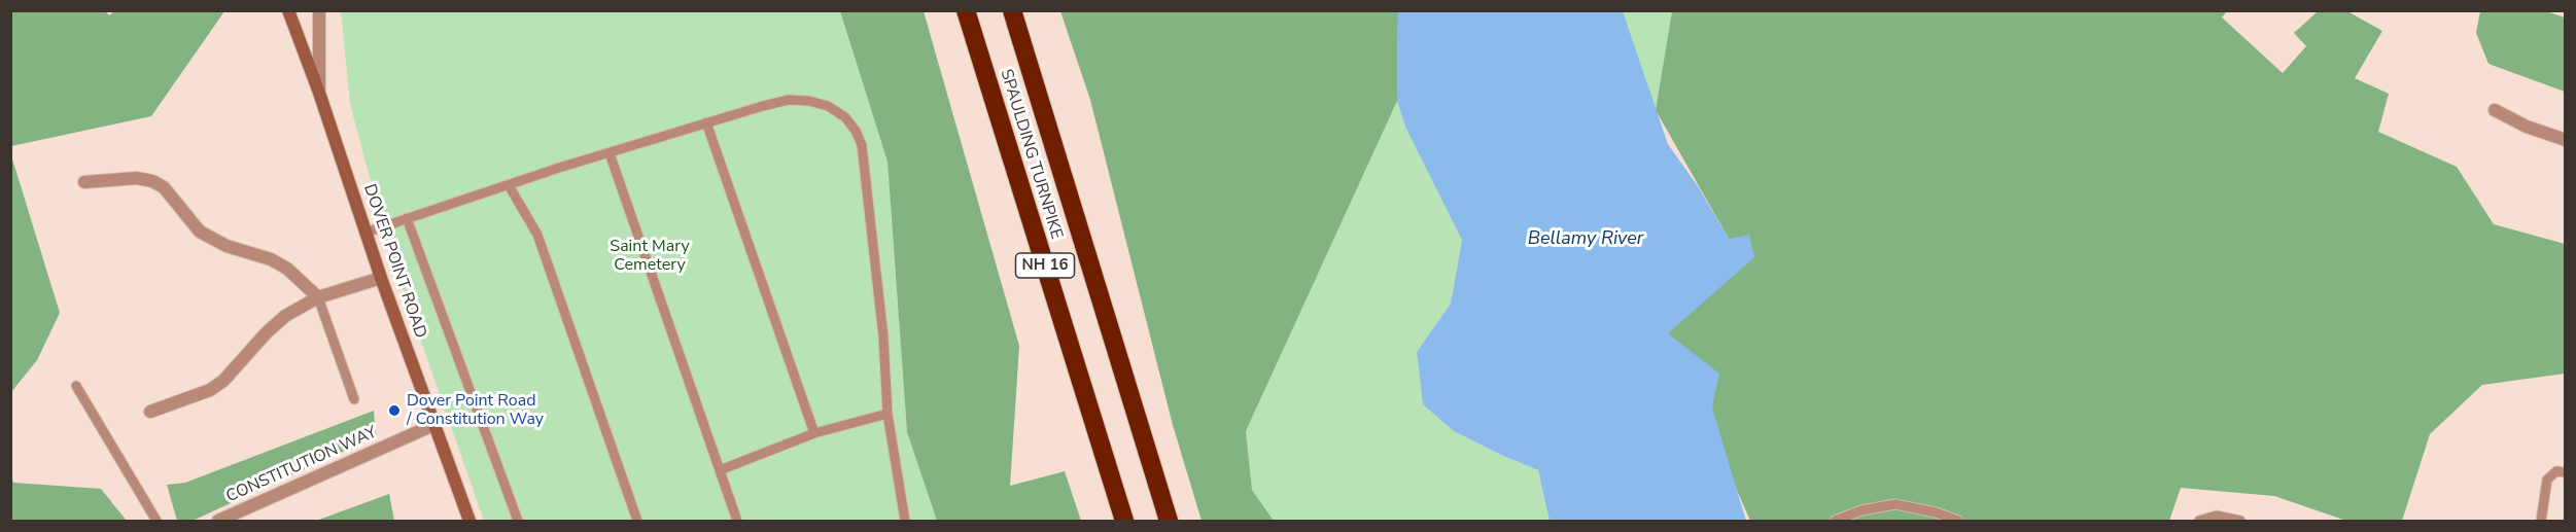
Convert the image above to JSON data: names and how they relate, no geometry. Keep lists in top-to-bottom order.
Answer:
{
  "streets": {
    "highway": ["SPAULDING TURNPIKE", "NH 16"],
    "main road": ["DOVER POINT ROAD"],
    "street": ["CONSTITUTION WAY"]
  },
  "crossings": [
    ["DOVER POINT ROAD", "CONSTITUTION WAY"]
  ],
  "water": ["Bellamy River"],
  "parks": ["Saint Mary Cemetery"],
  "places": ["Dover Point Road / Constitution Way"]
}
